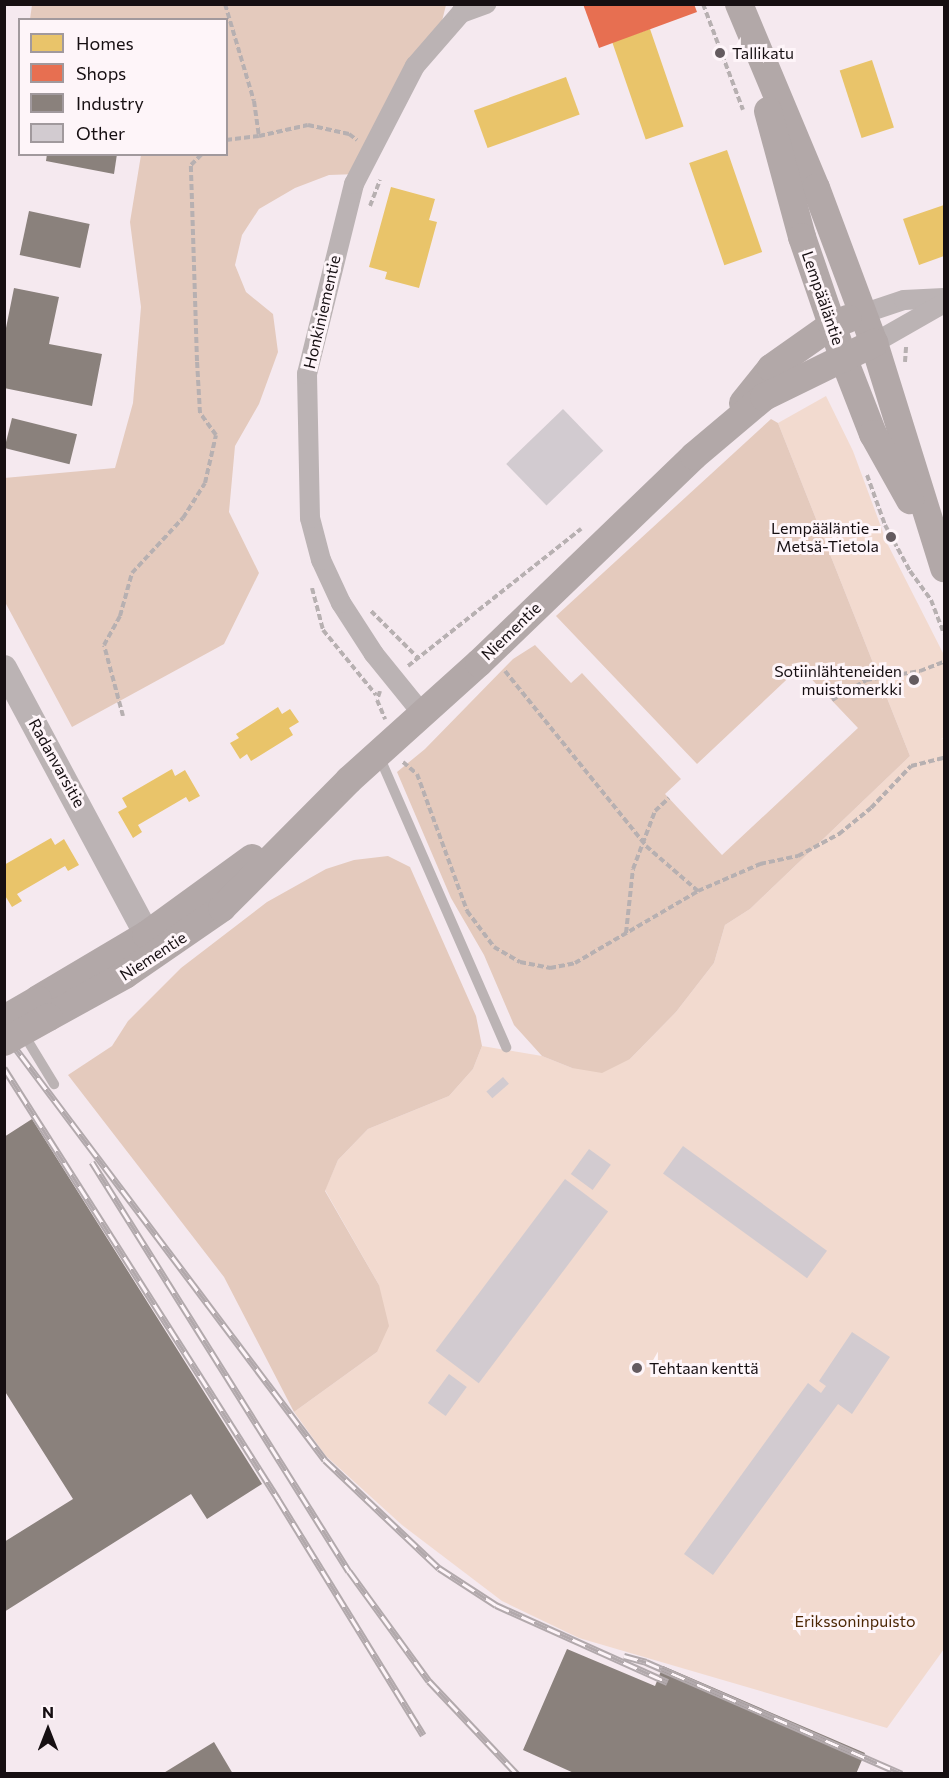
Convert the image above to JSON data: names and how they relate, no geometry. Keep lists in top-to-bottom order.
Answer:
{
  "streets": {
    "main road": ["Lempääläntie", "Niementie"],
    "street": ["Honkiniementie", "Radanvarsitie"]
  },
  "crossings": [
    ["Lempääläntie", "Niementie"],
    ["Honkiniementie", "Niementie"],
    ["Niementie", "Radanvarsitie"]
  ],
  "parks": ["Erikssoninpuisto"],
  "places": [
    "Tallikatu",
    "Lempääläntie - Metsä-Tietola",
    "Sotiinlähteneiden muistomerkki",
    "Tehtaan kenttä"
  ],
  "legend": [
    "Homes",
    "Shops",
    "Industry",
    "Other"
  ],
  "north": "top"
}
